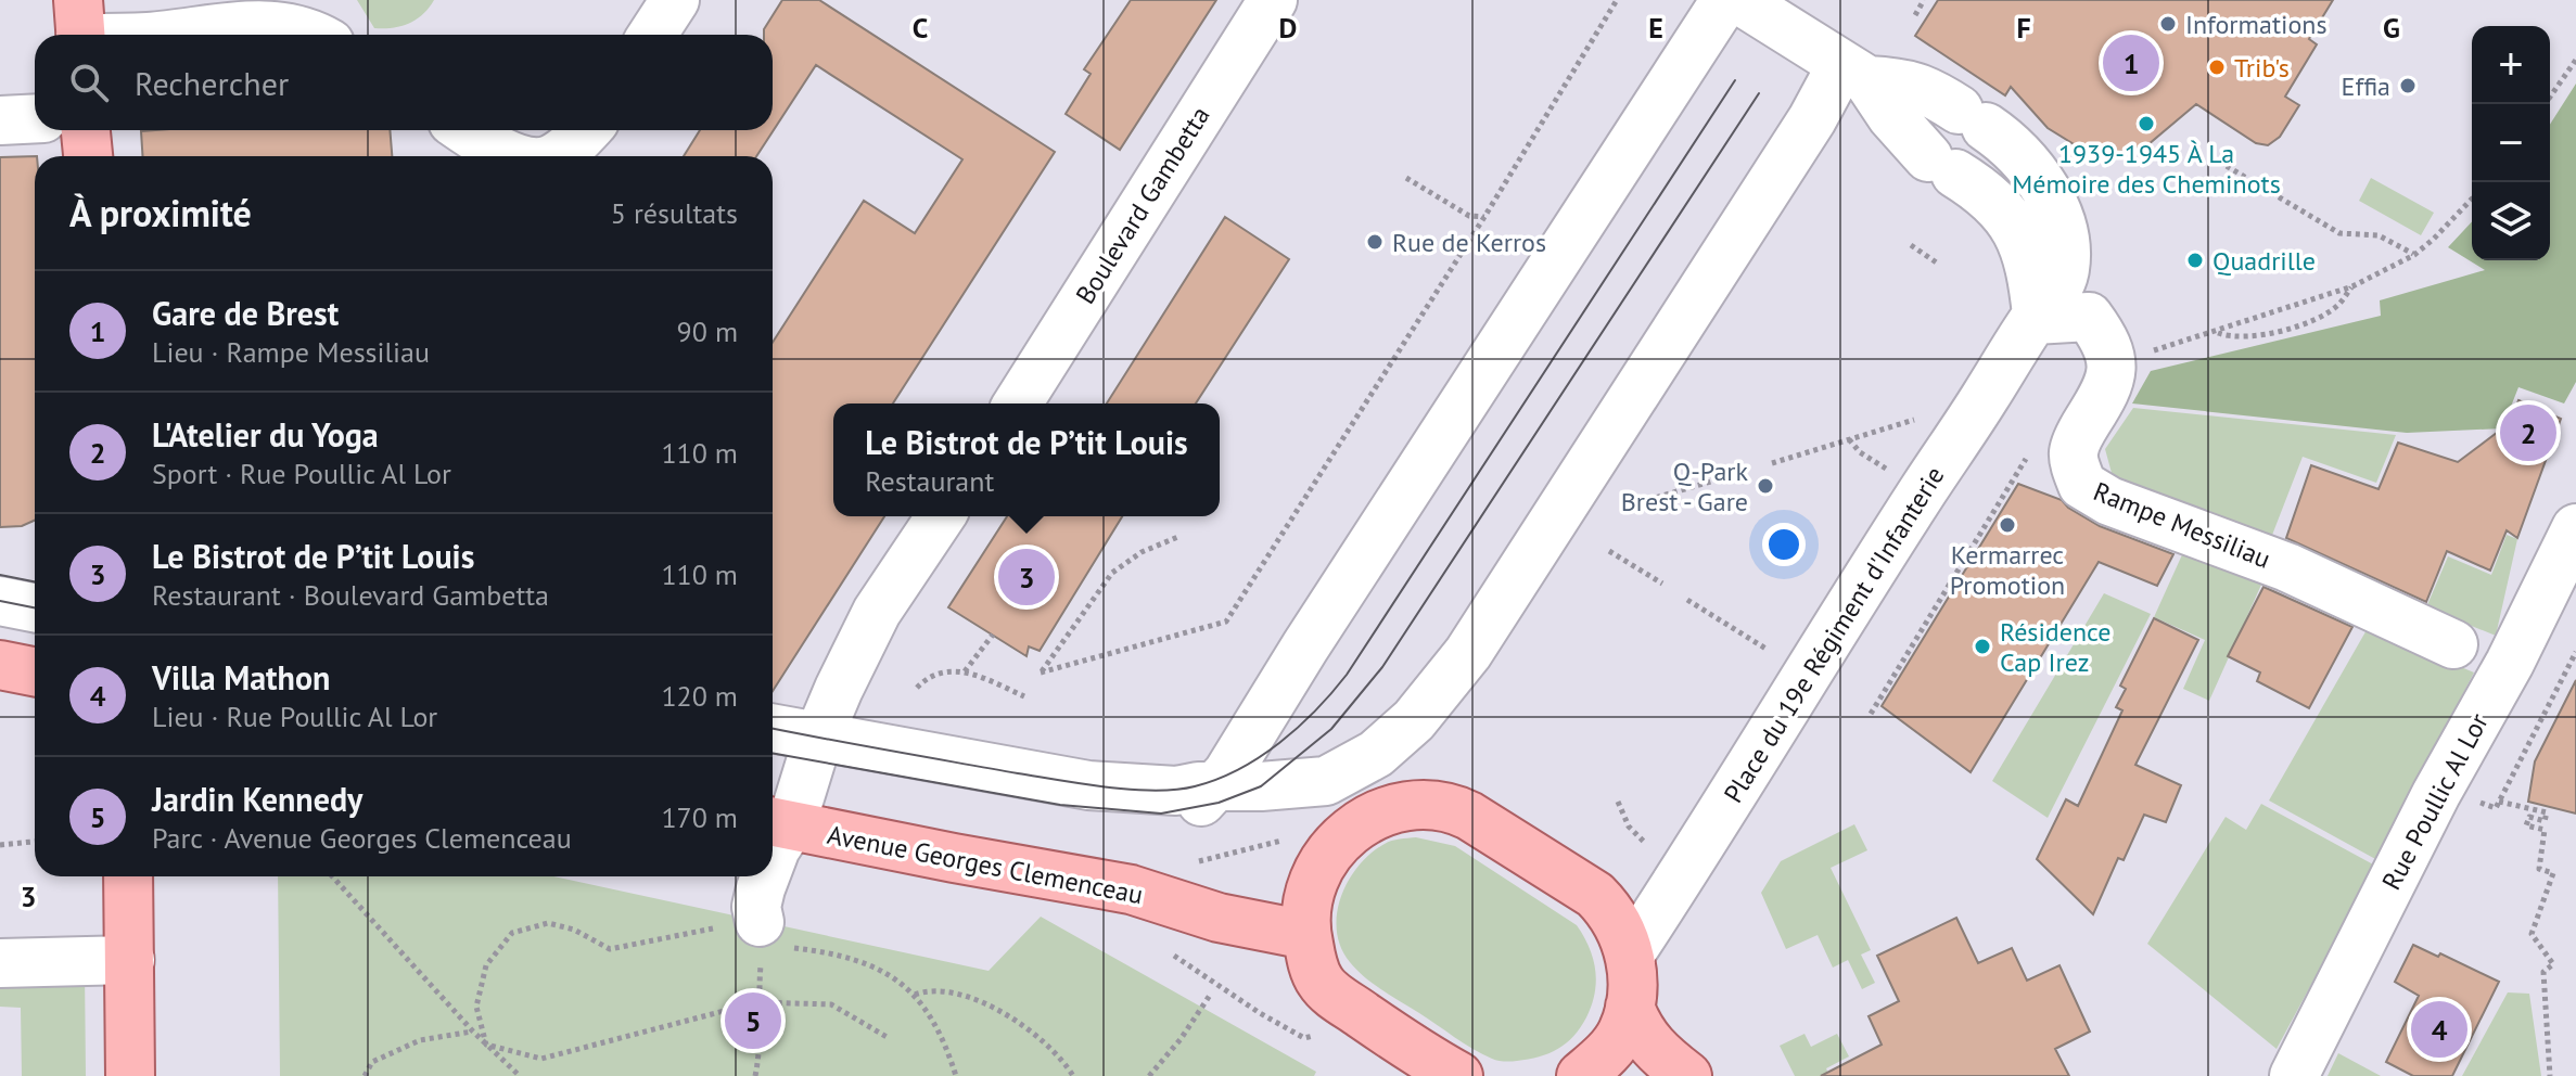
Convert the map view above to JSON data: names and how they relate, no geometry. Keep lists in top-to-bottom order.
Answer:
{
  "streets": {
    "main road": ["Avenue Georges Clemenceau"],
    "street": [
      "Boulevard Gambetta",
      "Rampe Messiliau",
      "Place du 19e Régiment d'Infanterie",
      "Rue Poullic Al Lor"
    ]
  },
  "places": [
    "Informations",
    "Trib's",
    "Effia",
    "1939-1945 À La Mémoire des Cheminots",
    "Rue de Kerros",
    "Quadrille",
    "Q-Park Brest - Gare",
    "Kermarrec Promotion",
    "Résidence Cap Irez"
  ],
  "page": {
    "map_buttons": ["+", "−"],
    "pins": [
      "1",
      "2",
      "3",
      "5",
      "4"
    ],
    "search": "Rechercher",
    "heading": ["À proximité", "5 résultats"],
    "list": [
      {
        "mark": "1",
        "name": "Gare de Brest",
        "note": "Lieu · Rampe Messiliau",
        "value": "90 m"
      },
      {
        "mark": "2",
        "name": "L'Atelier du Yoga",
        "note": "Sport · Rue Poullic Al Lor",
        "value": "110 m"
      },
      {
        "mark": "3",
        "name": "Le Bistrot de P’tit Louis",
        "note": "Restaurant · Boulevard Gambetta",
        "value": "110 m"
      },
      {
        "mark": "4",
        "name": "Villa Mathon",
        "note": "Lieu · Rue Poullic Al Lor",
        "value": "120 m"
      },
      {
        "mark": "5",
        "name": "Jardin Kennedy",
        "note": "Parc · Avenue Georges Clemenceau",
        "value": "170 m"
      }
    ],
    "popup": ["Le Bistrot de P’tit Louis", "Restaurant"]
  },
  "grid": {
    "columns": [
      "C",
      "D",
      "E",
      "F",
      "G"
    ],
    "rows": ["3"]
  }
}
